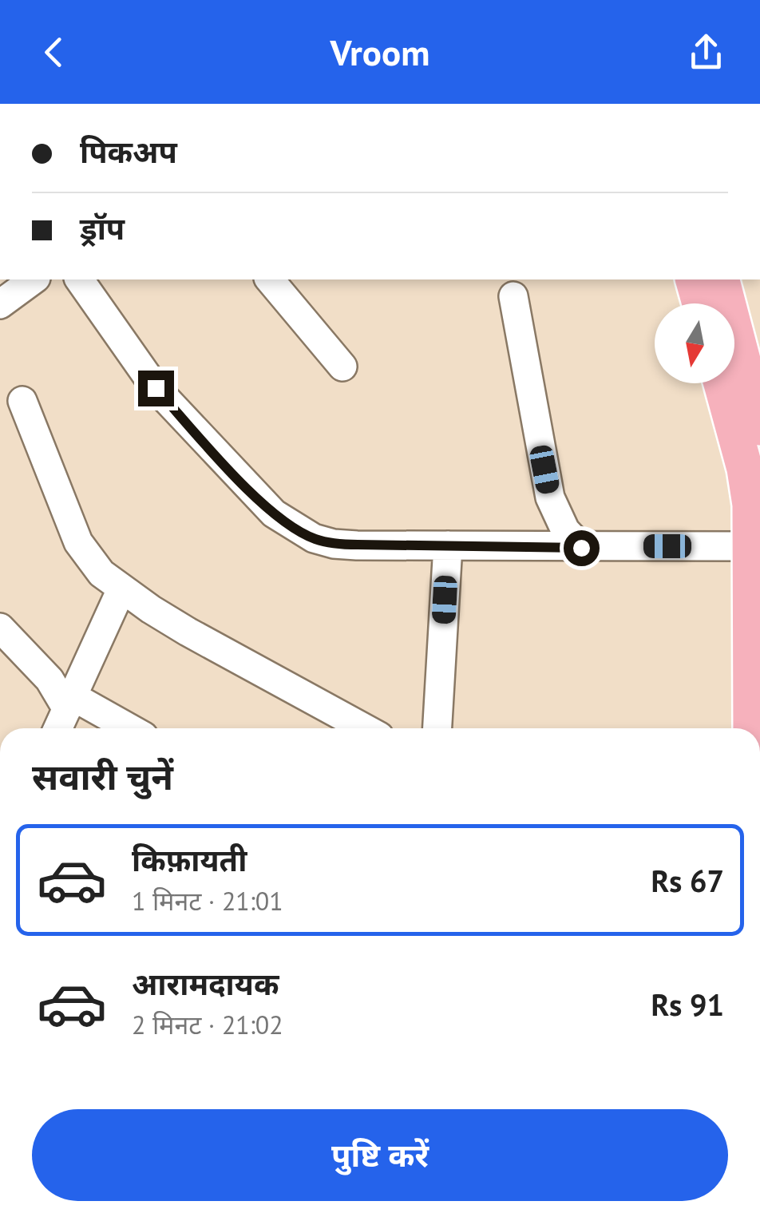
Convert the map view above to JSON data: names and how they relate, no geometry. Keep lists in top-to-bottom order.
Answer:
{
  "north": "bottom",
  "page": {
    "header": "Vroom",
    "banner": ["पिकअप", "ड्रॉप"],
    "heading": "सवारी चुनें",
    "list": [
      {
        "name": "किफ़ायती",
        "note": "1 मिनट · 21:01",
        "value": "Rs 67"
      },
      {
        "name": "आरामदायक",
        "note": "2 मिनट · 21:02",
        "value": "Rs 91"
      }
    ],
    "buttons": "पुष्टि करें"
  }
}
